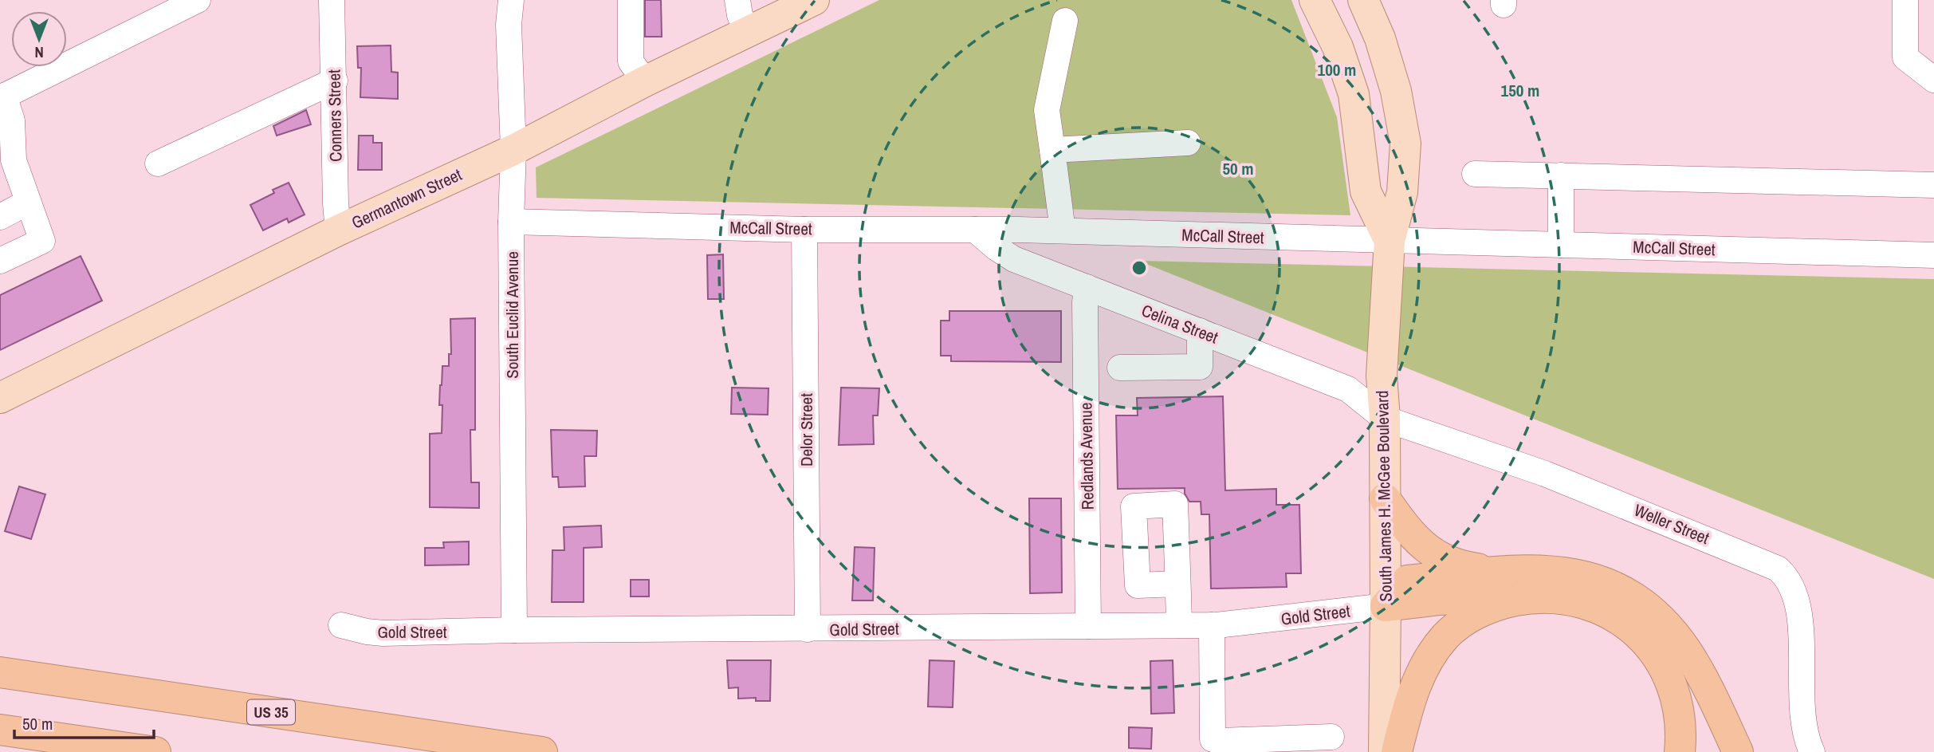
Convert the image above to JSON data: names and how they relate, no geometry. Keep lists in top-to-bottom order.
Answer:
{
  "streets": {
    "highway": ["US 35"],
    "main road": ["Germantown Street", "South James H. McGee Boulevard"],
    "street": [
      "Conners Street",
      "McCall Street",
      "South Euclid Avenue",
      "Celina Street",
      "Delor Street",
      "Redlands Avenue",
      "Weller Street",
      "Gold Street"
    ]
  },
  "crossings": [
    ["Conners Street", "Germantown Street"],
    ["Germantown Street", "South Euclid Avenue"],
    ["McCall Street", "South Euclid Avenue"],
    ["McCall Street", "Celina Street"],
    ["McCall Street", "Delor Street"],
    ["McCall Street", "South James H. McGee Boulevard"],
    ["South Euclid Avenue", "Gold Street"],
    ["Celina Street", "Redlands Avenue"],
    ["Celina Street", "South James H. McGee Boulevard"],
    ["Celina Street", "Weller Street"],
    ["Delor Street", "Gold Street"],
    ["Redlands Avenue", "Gold Street"],
    ["South James H. McGee Boulevard", "Weller Street"],
    ["South James H. McGee Boulevard", "Gold Street"]
  ],
  "scale_bar": "50 m",
  "north": "bottom",
  "rings": ["100 m", "150 m", "50 m"]
}
